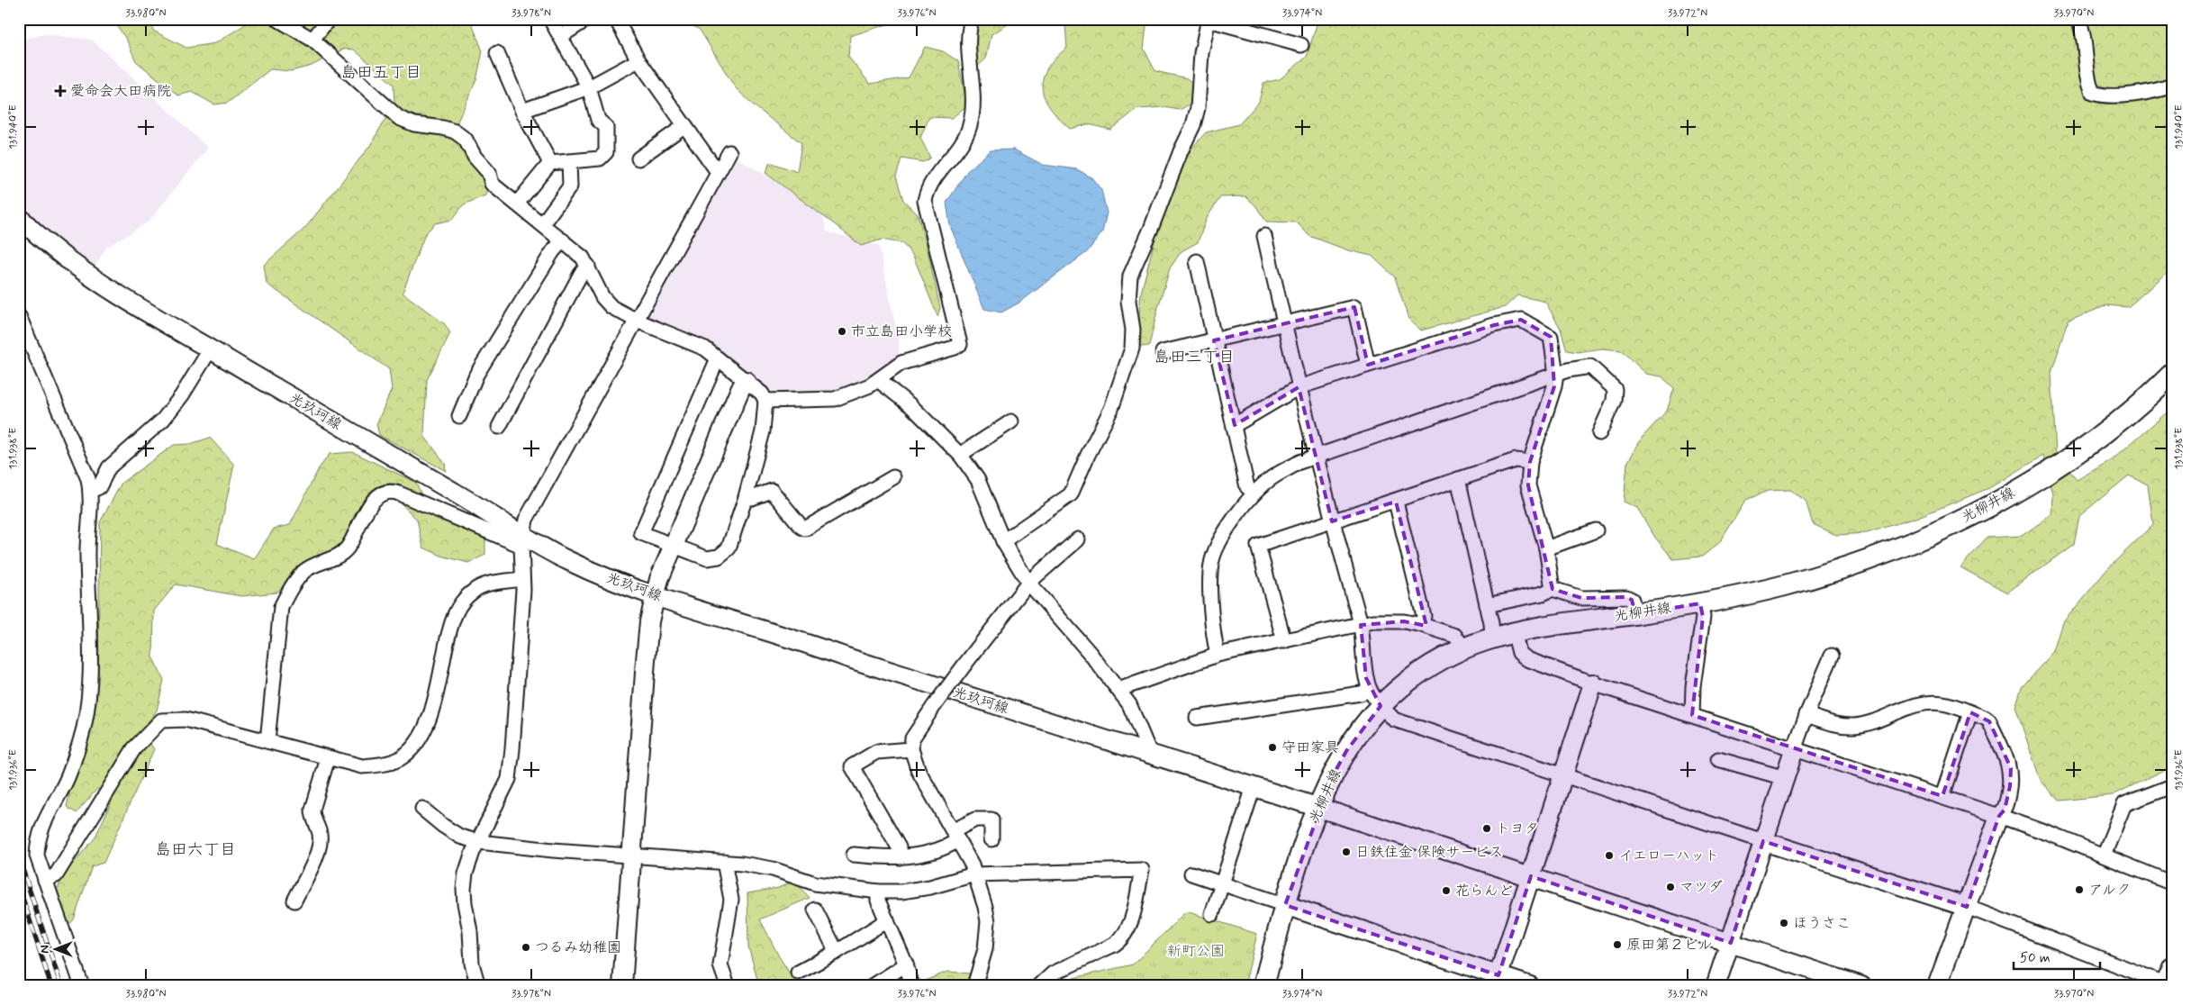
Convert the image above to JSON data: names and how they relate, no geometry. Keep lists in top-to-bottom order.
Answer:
{
  "streets": {
    "main road": ["光柳井線"],
    "street": ["光玖珂線"]
  },
  "crossings": [
    ["光玖珂線", "光柳井線"]
  ],
  "districts": ["島田五丁目", "島田三丁目", "島田六丁目"],
  "parks": ["新町公園"],
  "places": {
    "health": ["愛命会大田病院"],
    "other": [
      "市立島田小学校",
      "守田家具",
      "トヨタ",
      "日鉄住金 保険サービス",
      "イエローハット",
      "マツダ",
      "アルク",
      "花らんど",
      "ほうさこ",
      "原田第２ビル",
      "つるみ幼稚園"
    ]
  },
  "scale_bar": "50 m",
  "north": "left",
  "coordinates": [
    "33.980°N",
    "33.978°N",
    "33.976°N",
    "33.974°N",
    "33.972°N",
    "33.970°N",
    "131.940°E",
    "131.938°E",
    "131.936°E"
  ]
}
